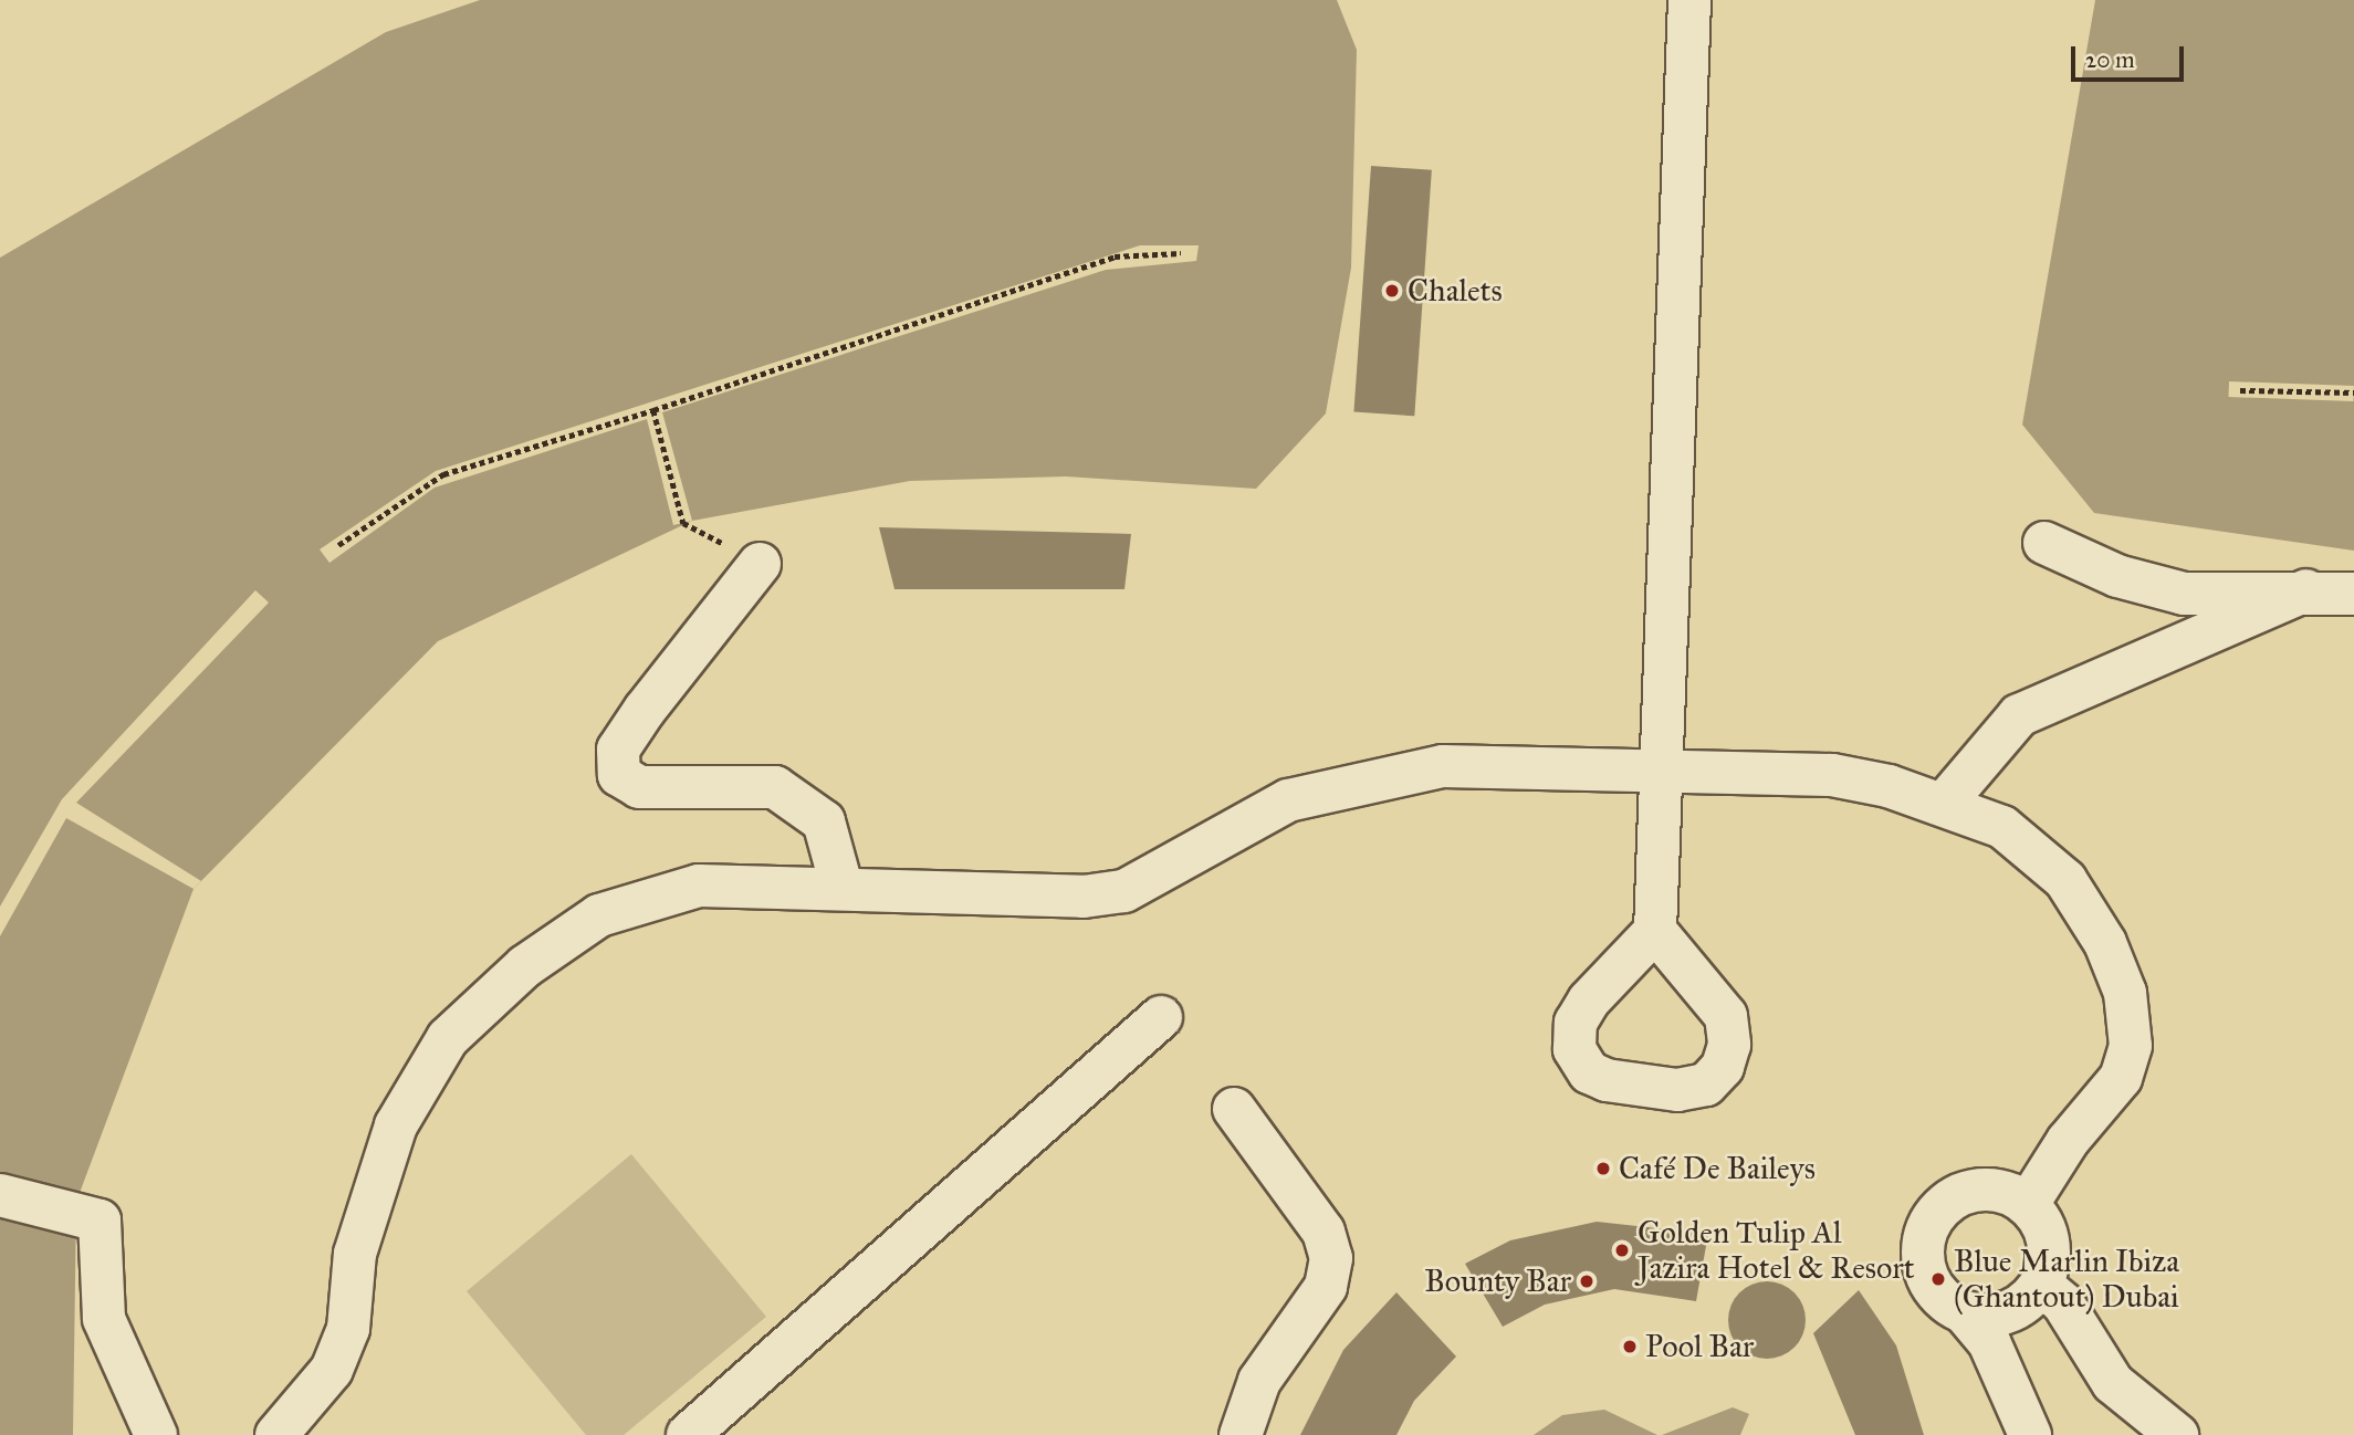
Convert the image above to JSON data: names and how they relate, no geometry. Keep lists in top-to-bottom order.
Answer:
{
  "places": [
    "Chalets",
    "Café De Baileys",
    "Golden Tulip Al Jazira Hotel & Resort",
    "Blue Marlin Ibiza (Ghantout) Dubai",
    "Bounty Bar",
    "Pool Bar"
  ],
  "scale_bar": "20 m"
}
